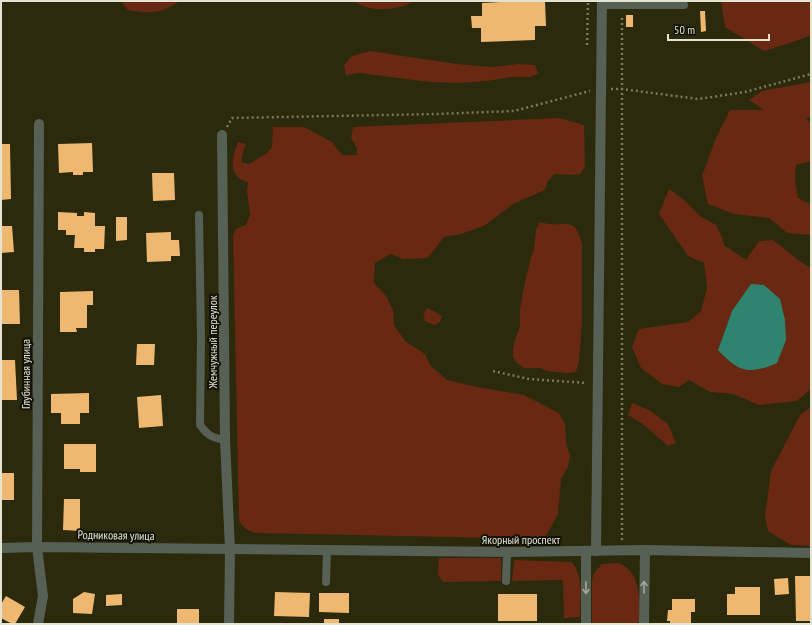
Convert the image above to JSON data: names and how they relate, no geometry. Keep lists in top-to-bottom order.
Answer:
{
  "streets": {
    "street": [
      "Жемчужный переулок",
      "Глубинная улица",
      "Родниковая улица",
      "Якорный проспект"
    ]
  },
  "crossings": [
    ["Жемчужный переулок", "Родниковая улица"],
    ["Жемчужный переулок", "Якорный проспект"],
    ["Глубинная улица", "Родниковая улица"],
    ["Родниковая улица", "Якорный проспект"]
  ],
  "scale_bar": "50 m"
}
